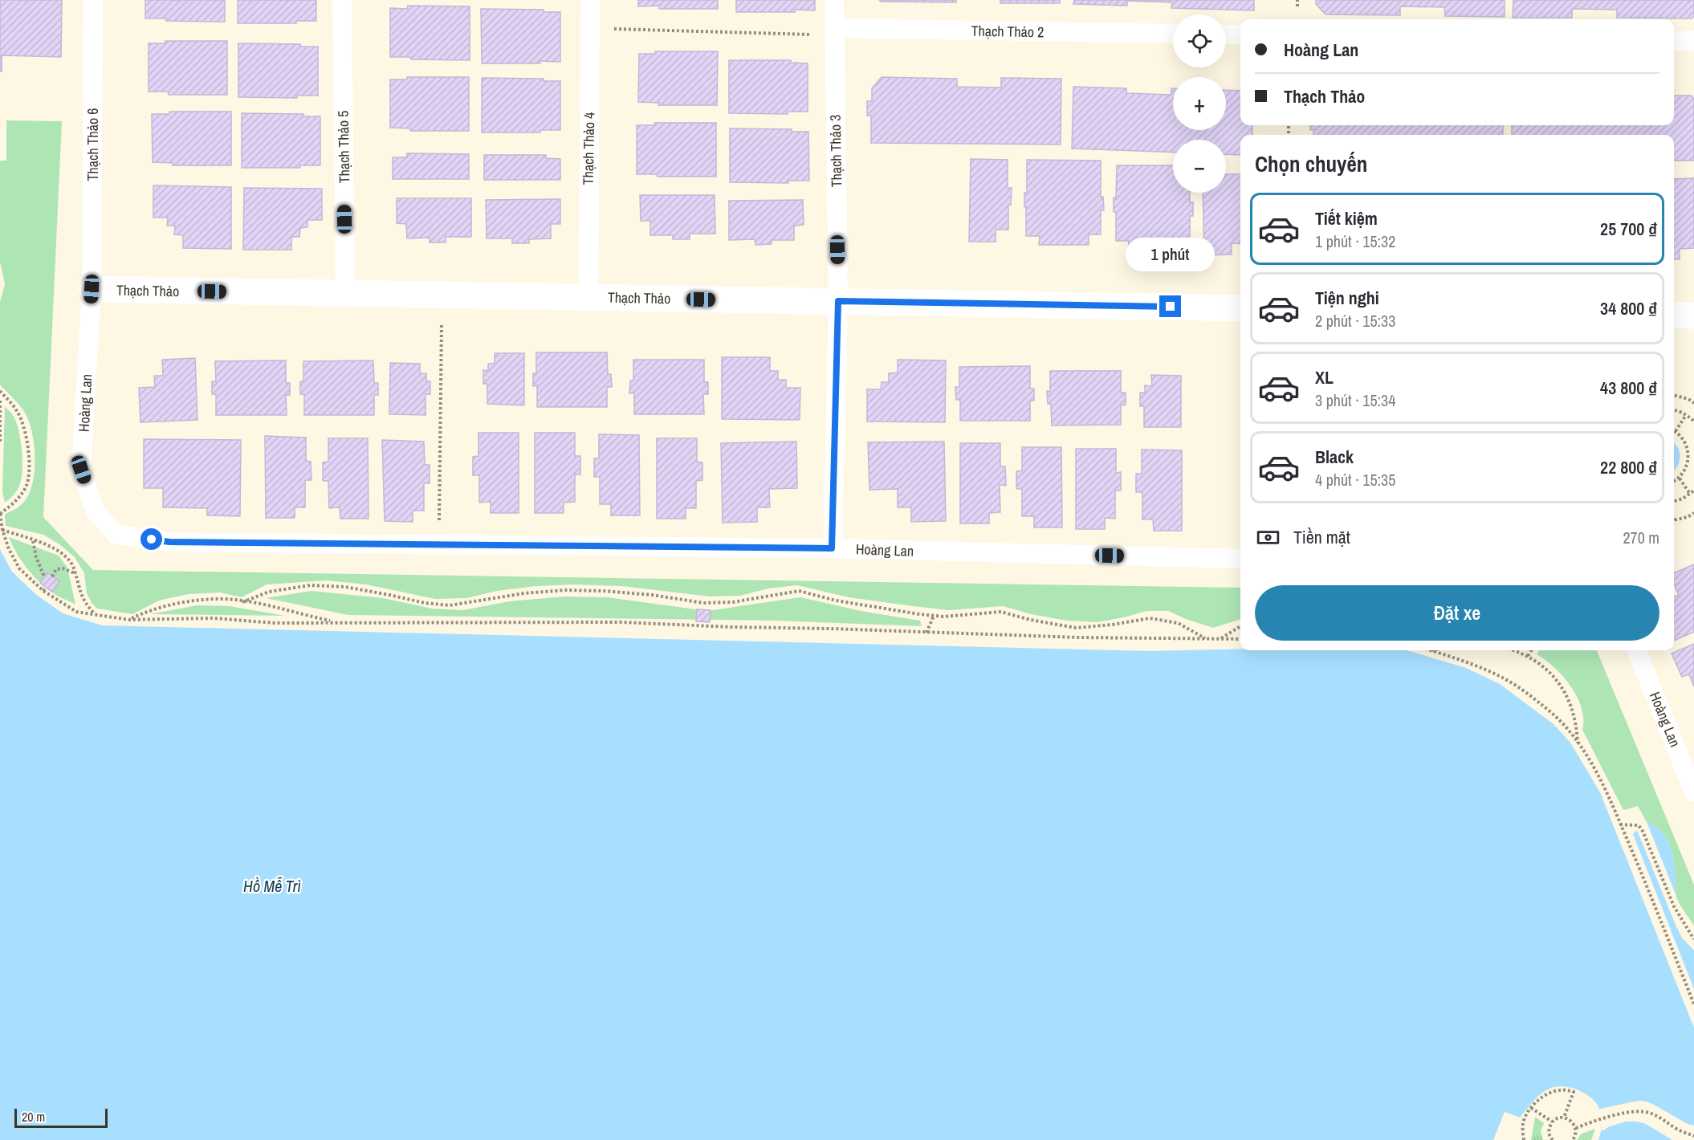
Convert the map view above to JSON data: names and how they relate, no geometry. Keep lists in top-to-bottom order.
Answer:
{
  "streets": {
    "street": ["Thạch Thảo"],
    "lane": [
      "Thạch Thảo 2",
      "Thạch Thảo 6",
      "Thạch Thảo 5",
      "Thạch Thảo 4",
      "Thạch Thảo 3",
      "Hoàng Lan"
    ]
  },
  "crossings": [
    ["Thạch Thảo 2", "Thạch Thảo 3"],
    ["Thạch Thảo 6", "Thạch Thảo"],
    ["Thạch Thảo 6", "Hoàng Lan"],
    ["Thạch Thảo 5", "Thạch Thảo"],
    ["Thạch Thảo 4", "Thạch Thảo"],
    ["Thạch Thảo 3", "Thạch Thảo"],
    ["Thạch Thảo 3", "Hoàng Lan"],
    ["Thạch Thảo", "Hoàng Lan"]
  ],
  "water": ["Hồ Mễ Trì"],
  "scale_bar": "20 m",
  "page": {
    "map_buttons": ["+", "−"],
    "banner": ["Hoàng Lan", "Thạch Thảo"],
    "heading": "Chọn chuyến",
    "list": [
      {
        "name": "Tiết kiệm",
        "note": "1 phút · 15:32",
        "value": "25 700 ₫"
      },
      {
        "name": "Tiện nghi",
        "note": "2 phút · 15:33",
        "value": "34 800 ₫"
      },
      {
        "name": "XL",
        "note": "3 phút · 15:34",
        "value": "43 800 ₫"
      },
      {
        "name": "Black",
        "note": "4 phút · 15:35",
        "value": "22 800 ₫"
      }
    ],
    "bubble": "1 phút",
    "pay": ["Tiền mặt", "270 m"],
    "buttons": "Đặt xe",
    "scale": "20 m"
  }
}
